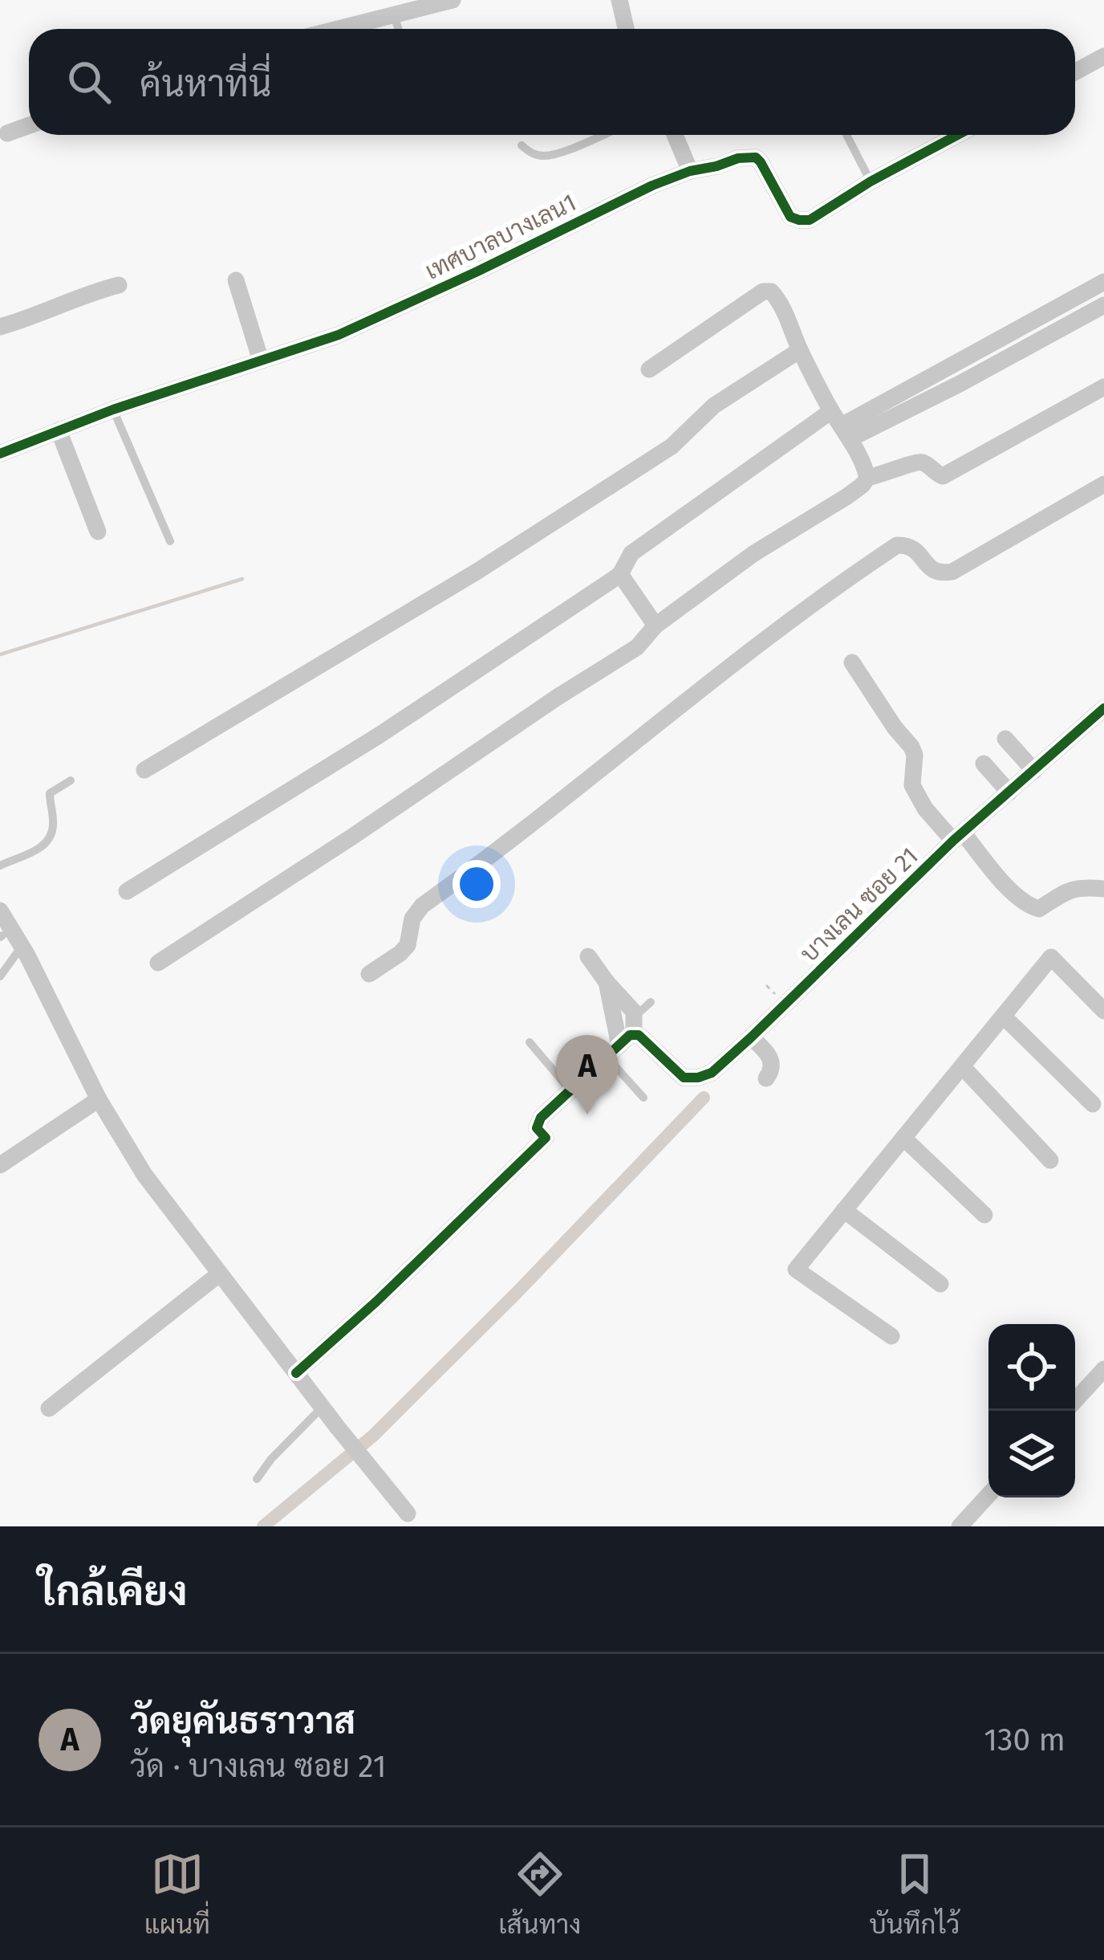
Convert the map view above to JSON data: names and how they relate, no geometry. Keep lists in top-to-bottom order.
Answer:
{
  "streets": {
    "street": ["เทศบาลบางเลน1", "บางเลน ซอย 21"]
  },
  "page": {
    "search": "ค้นหาที่นี่",
    "pins": "A",
    "heading": "ใกล้เคียง",
    "list": [
      {
        "mark": "A",
        "name": "วัดยุคันธราวาส",
        "note": "วัด · บางเลน ซอย 21",
        "value": "130 m"
      }
    ],
    "nav": ["แผนที่", "เส้นทาง", "บันทึกไว้"]
  }
}
